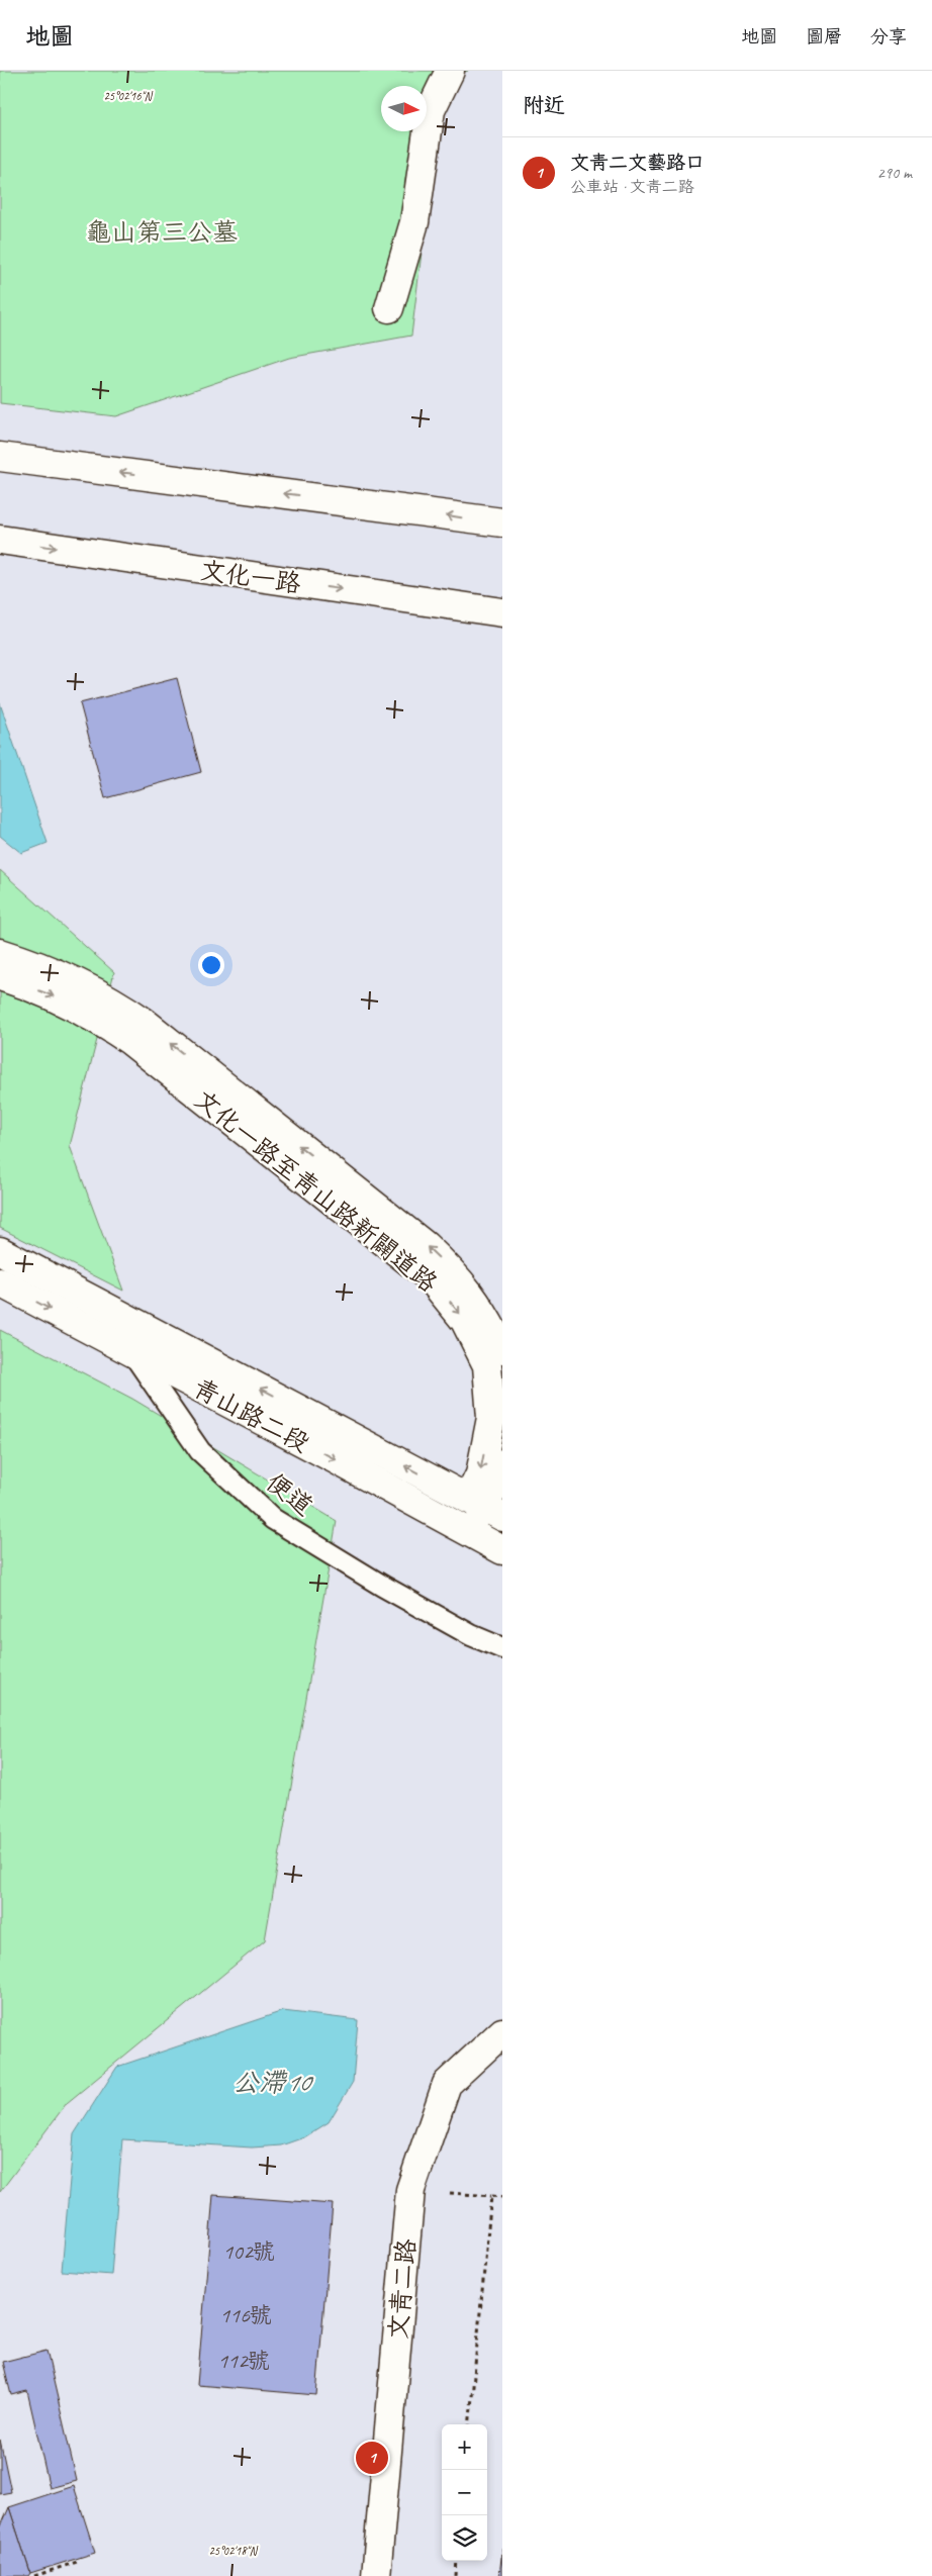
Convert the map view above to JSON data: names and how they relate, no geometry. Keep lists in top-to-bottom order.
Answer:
{
  "streets": {
    "street": [
      "文化一路",
      "文化一路至青山路新闢道路",
      "青山路二段",
      "文青二路"
    ],
    "lane": ["便道"]
  },
  "crossings": [
    ["文化一路至青山路新闢道路", "青山路二段"],
    ["青山路二段", "便道"]
  ],
  "water": ["公滯10"],
  "parks": ["龜山第三公墓"],
  "house_numbers": ["102號", "116號", "112號"],
  "north": "right",
  "page": {
    "header": "地圖",
    "nav": ["地圖", "圖層", "分享"],
    "heading": "附近",
    "list": [
      {
        "mark": "1",
        "name": "文青二文藝路口",
        "note": "公車站 · 文青二路",
        "value": "290 m"
      }
    ],
    "map_buttons": ["+", "−"],
    "pins": "1"
  },
  "coordinates": ["25°02'16\"N", "25°02'18\"N"]
}
